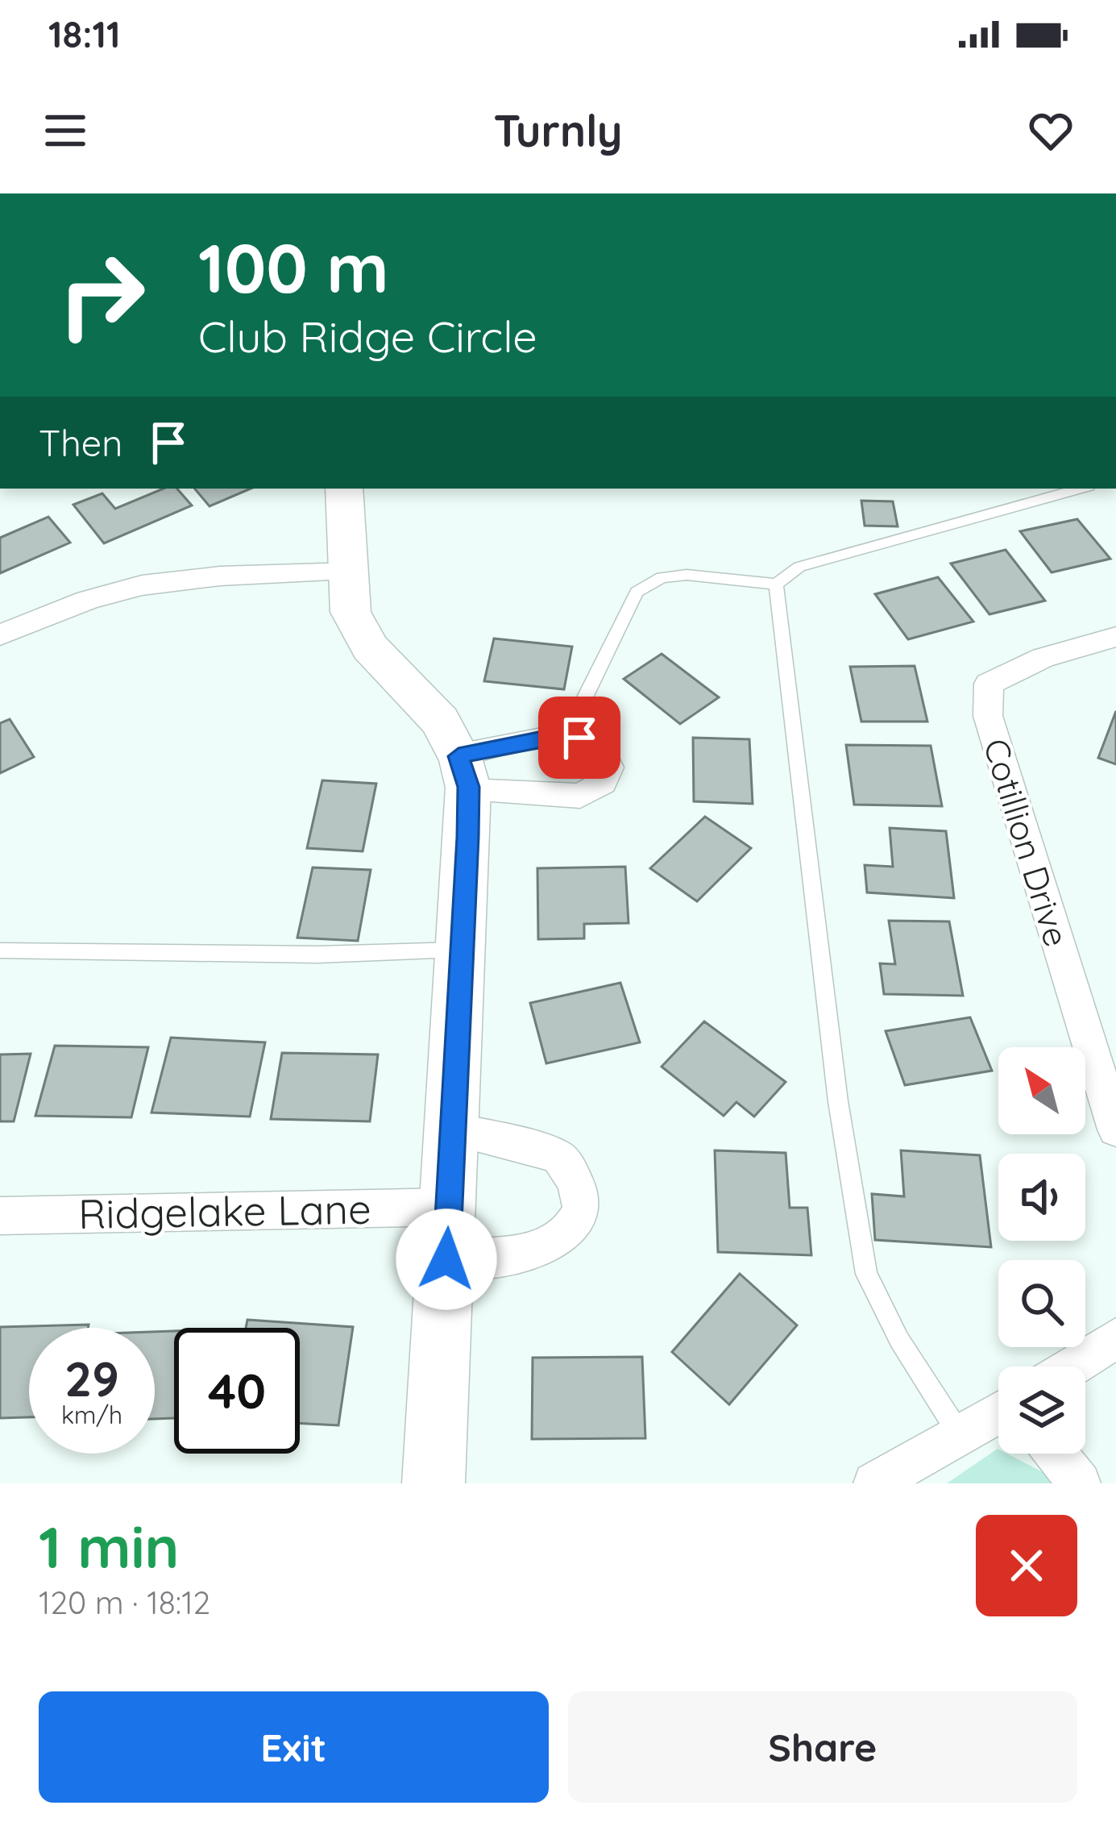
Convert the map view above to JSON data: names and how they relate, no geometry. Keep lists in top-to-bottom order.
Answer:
{
  "streets": {
    "street": ["Cotillion Drive", "Ridgelake Lane"]
  },
  "north": "top left",
  "page": {
    "status": "18:11",
    "header": "Turnly",
    "turn": ["100 m", "Club Ridge Circle"],
    "then": "Then",
    "speed": "29 km/h",
    "limit": "40",
    "heading": ["1 min", "120 m · 18:12"],
    "buttons": ["Exit", "Share"]
  }
}
